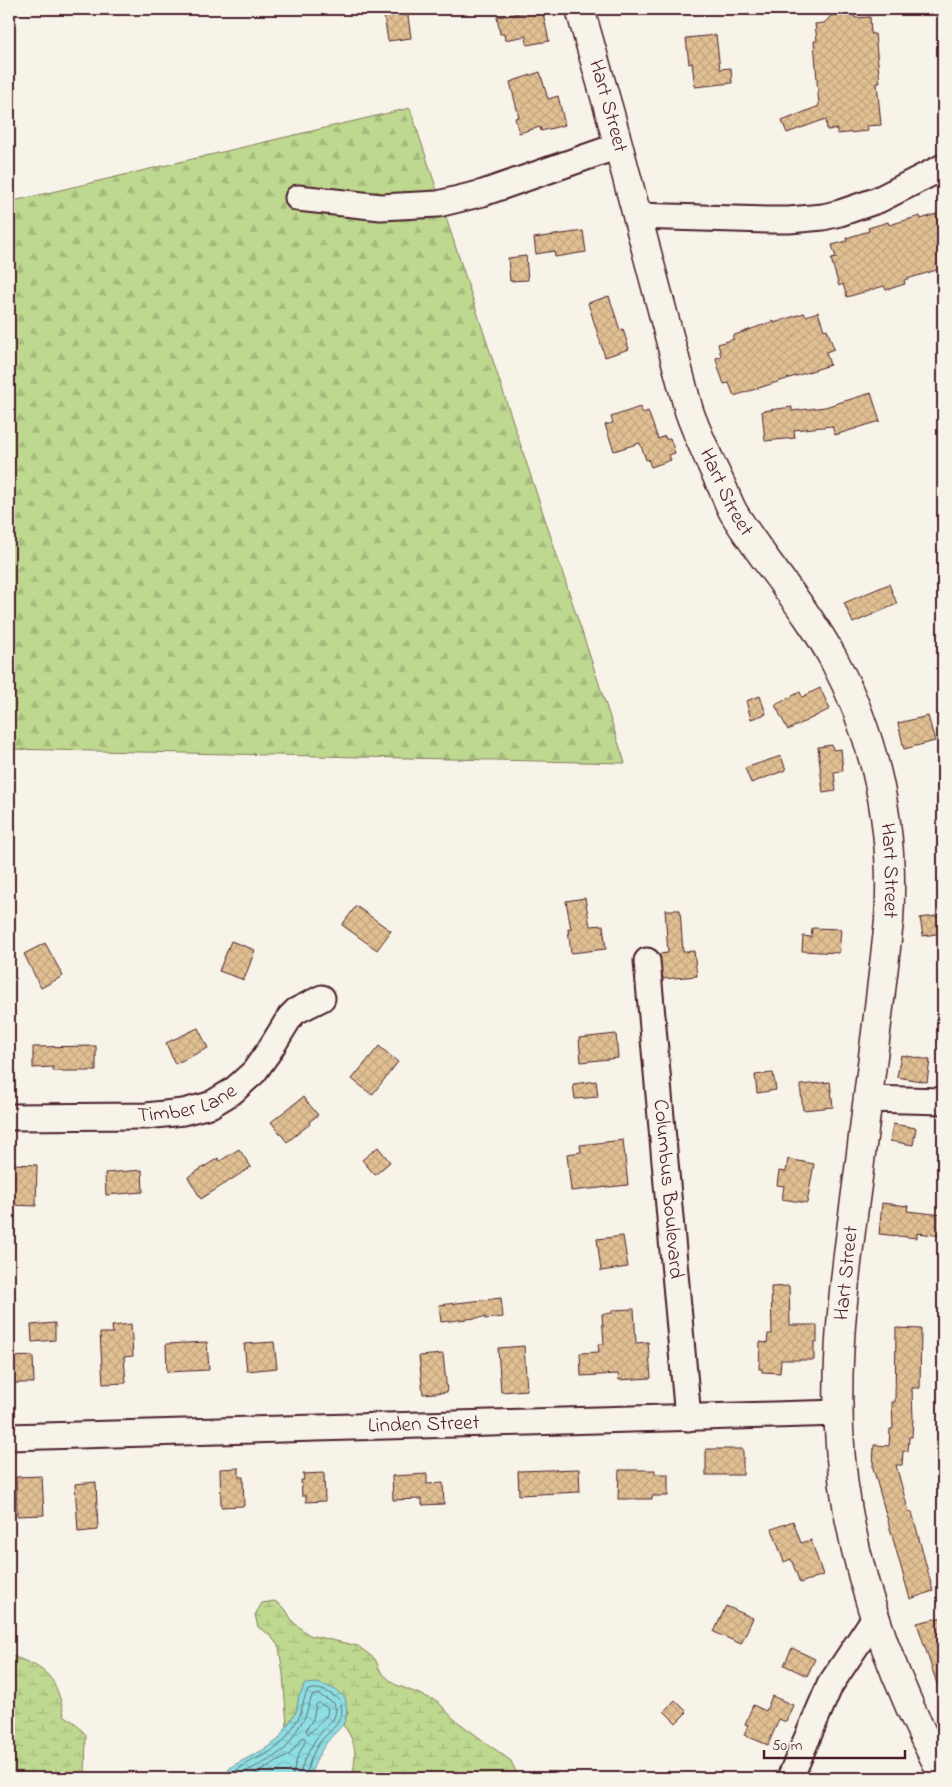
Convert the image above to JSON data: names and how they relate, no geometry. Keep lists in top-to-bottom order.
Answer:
{
  "streets": {
    "main road": ["Hart Street"],
    "street": ["Timber Lane", "Columbus Boulevard", "Linden Street"]
  },
  "crossings": [
    ["Hart Street", "Linden Street"],
    ["Columbus Boulevard", "Linden Street"]
  ],
  "scale_bar": "50 m"
}
